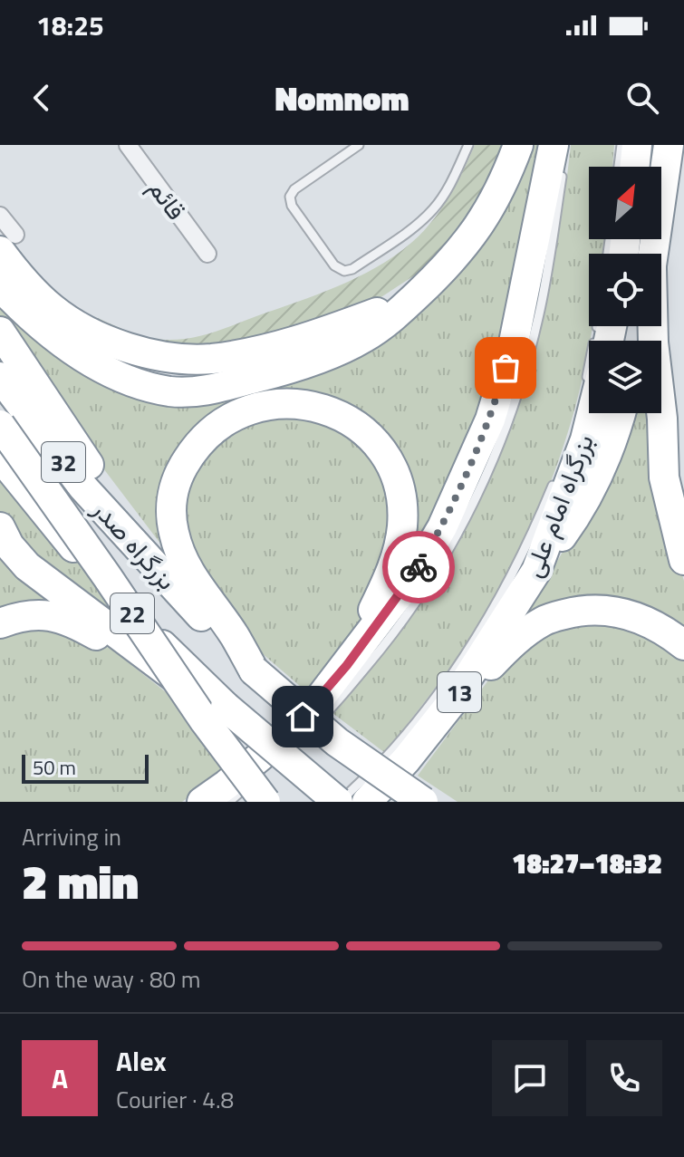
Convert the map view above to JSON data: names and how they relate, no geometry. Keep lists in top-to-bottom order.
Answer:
{
  "streets": {
    "highway": [
      "32",
      "بزرگراه امام علی",
      "بزرگراه صدر",
      "22",
      "13"
    ],
    "street": ["قائم"]
  },
  "crossings": [
    ["32", "بزرگراه صدر"],
    ["بزرگراه صدر", "22"]
  ],
  "scale_bar": "50 m",
  "north": "top right",
  "page": {
    "status": "18:25",
    "header": "Nomnom",
    "scale": "50 m",
    "heading": ["2 min", "Arriving in", "18:27–18:32"],
    "panel": ["Alex", "Courier · 4.8"],
    "bar": "On the way · 80 m",
    "round": "A"
  }
}
